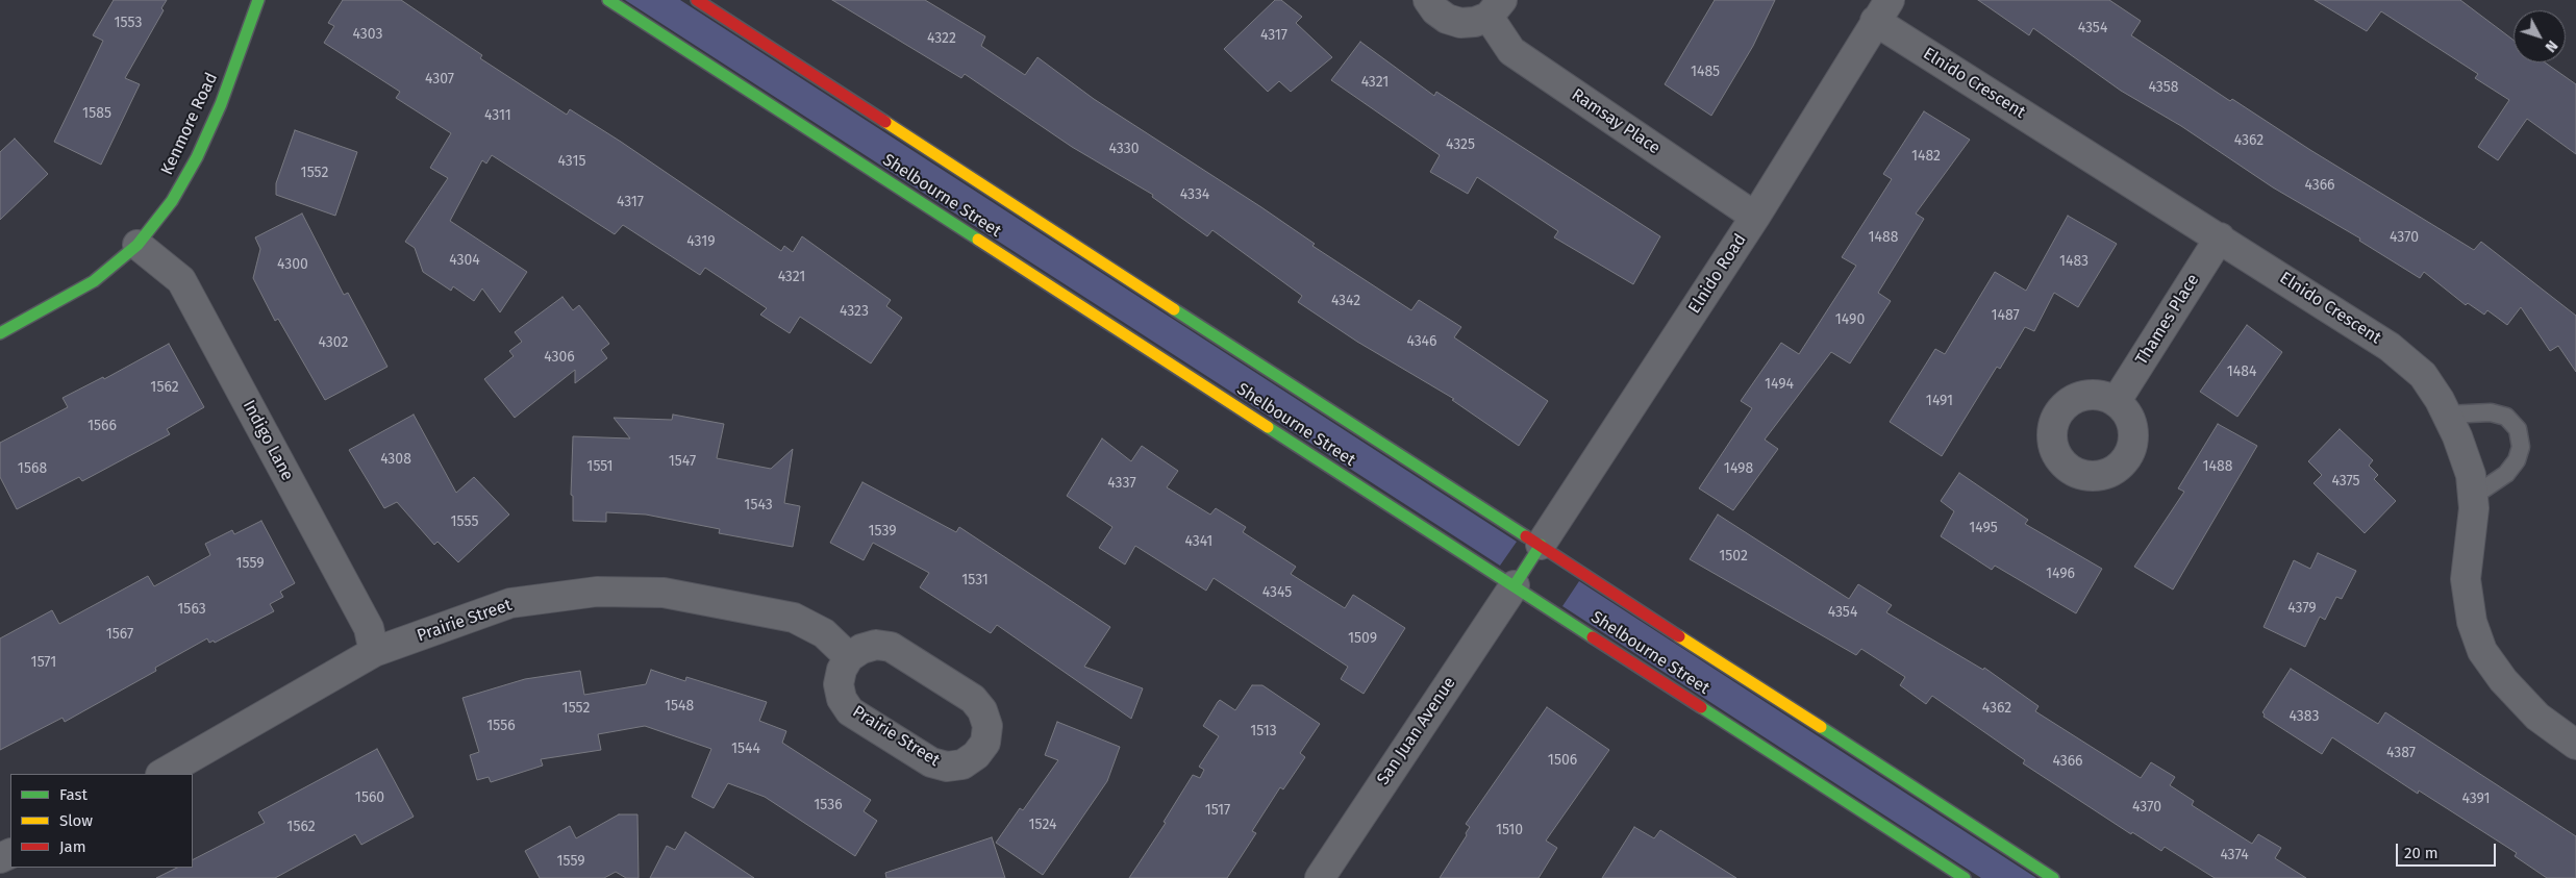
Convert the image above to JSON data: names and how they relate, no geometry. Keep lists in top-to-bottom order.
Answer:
{
  "streets": {
    "main road": ["Kenmore Road", "Shelbourne Street"],
    "street": [
      "Elnido Crescent",
      "Ramsay Place",
      "Elnido Road",
      "Thames Place",
      "Indigo Lane",
      "Prairie Street",
      "San Juan Avenue"
    ]
  },
  "crossings": [
    ["Elnido Crescent", "Elnido Road"],
    ["Elnido Crescent", "Thames Place"],
    ["Ramsay Place", "Elnido Road"],
    ["Kenmore Road", "Indigo Lane"],
    ["Shelbourne Street", "Elnido Road"],
    ["Shelbourne Street", "San Juan Avenue"],
    ["Indigo Lane", "Prairie Street"]
  ],
  "house_numbers": [
    "1553",
    "4354",
    "4303",
    "4317",
    "4322",
    "1485",
    "4307",
    "4321",
    "4358",
    "1585",
    "4311",
    "4362",
    "4325",
    "4330",
    "1482",
    "4315",
    "1552",
    "4366",
    "4334",
    "4317",
    "1488",
    "4370",
    "4319",
    "4304",
    "1483",
    "4300",
    "4321",
    "4342",
    "4323",
    "1487",
    "1490",
    "4346",
    "4302",
    "4306",
    "1484",
    "1494",
    "1562",
    "1491",
    "1566",
    "4308",
    "1547",
    "1551",
    "1488",
    "1568",
    "1498",
    "4375",
    "4337",
    "1543",
    "1555",
    "1495",
    "1539",
    "4341",
    "1502",
    "1559",
    "1496",
    "1531",
    "4345",
    "4379",
    "1563",
    "4354",
    "1567",
    "1509",
    "1571",
    "1548",
    "1552",
    "4362",
    "4383",
    "1556",
    "1513",
    "1544",
    "4387",
    "1506",
    "4366",
    "1560",
    "4391",
    "1536",
    "4370",
    "1517",
    "1524",
    "1562",
    "1510",
    "4374",
    "1559"
  ],
  "legend": ["Fast", "Slow", "Jam"],
  "scale_bar": "20 m",
  "north": "bottom right"
}
